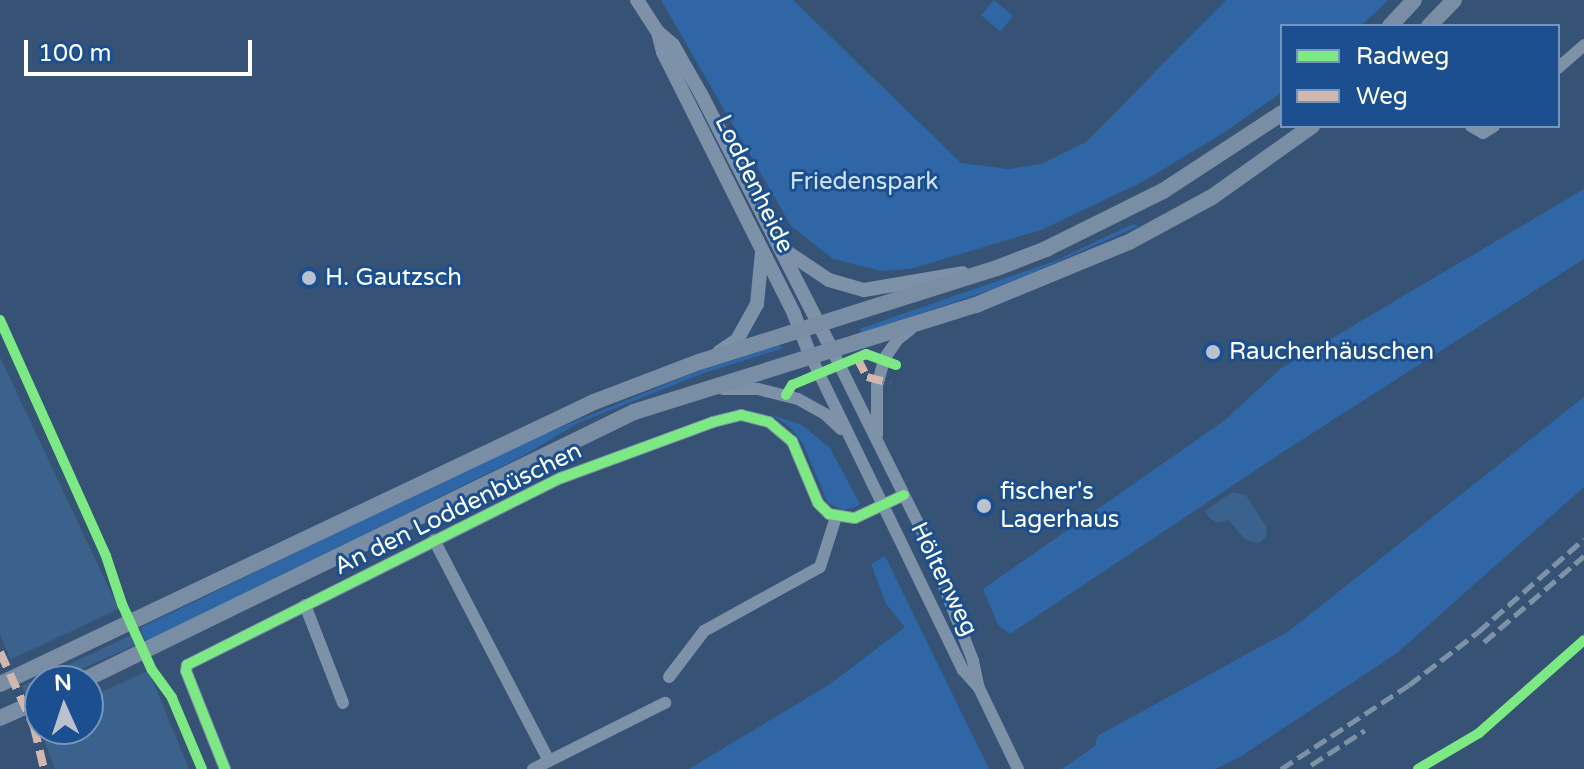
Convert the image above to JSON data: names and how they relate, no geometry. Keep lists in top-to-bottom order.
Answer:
{
  "streets": {
    "main road": ["An den Loddenbüschen"],
    "street": ["Loddenheide", "Höltenweg"]
  },
  "crossings": [
    ["Loddenheide", "An den Loddenbüschen"],
    ["Loddenheide", "Höltenweg"],
    ["An den Loddenbüschen", "Höltenweg"]
  ],
  "parks": ["Friedenspark"],
  "places": ["H. Gautzsch", "Raucherhäuschen", "fischer's Lagerhaus"],
  "legend": ["Radweg", "Weg"],
  "scale_bar": "100 m",
  "north": "top"
}
